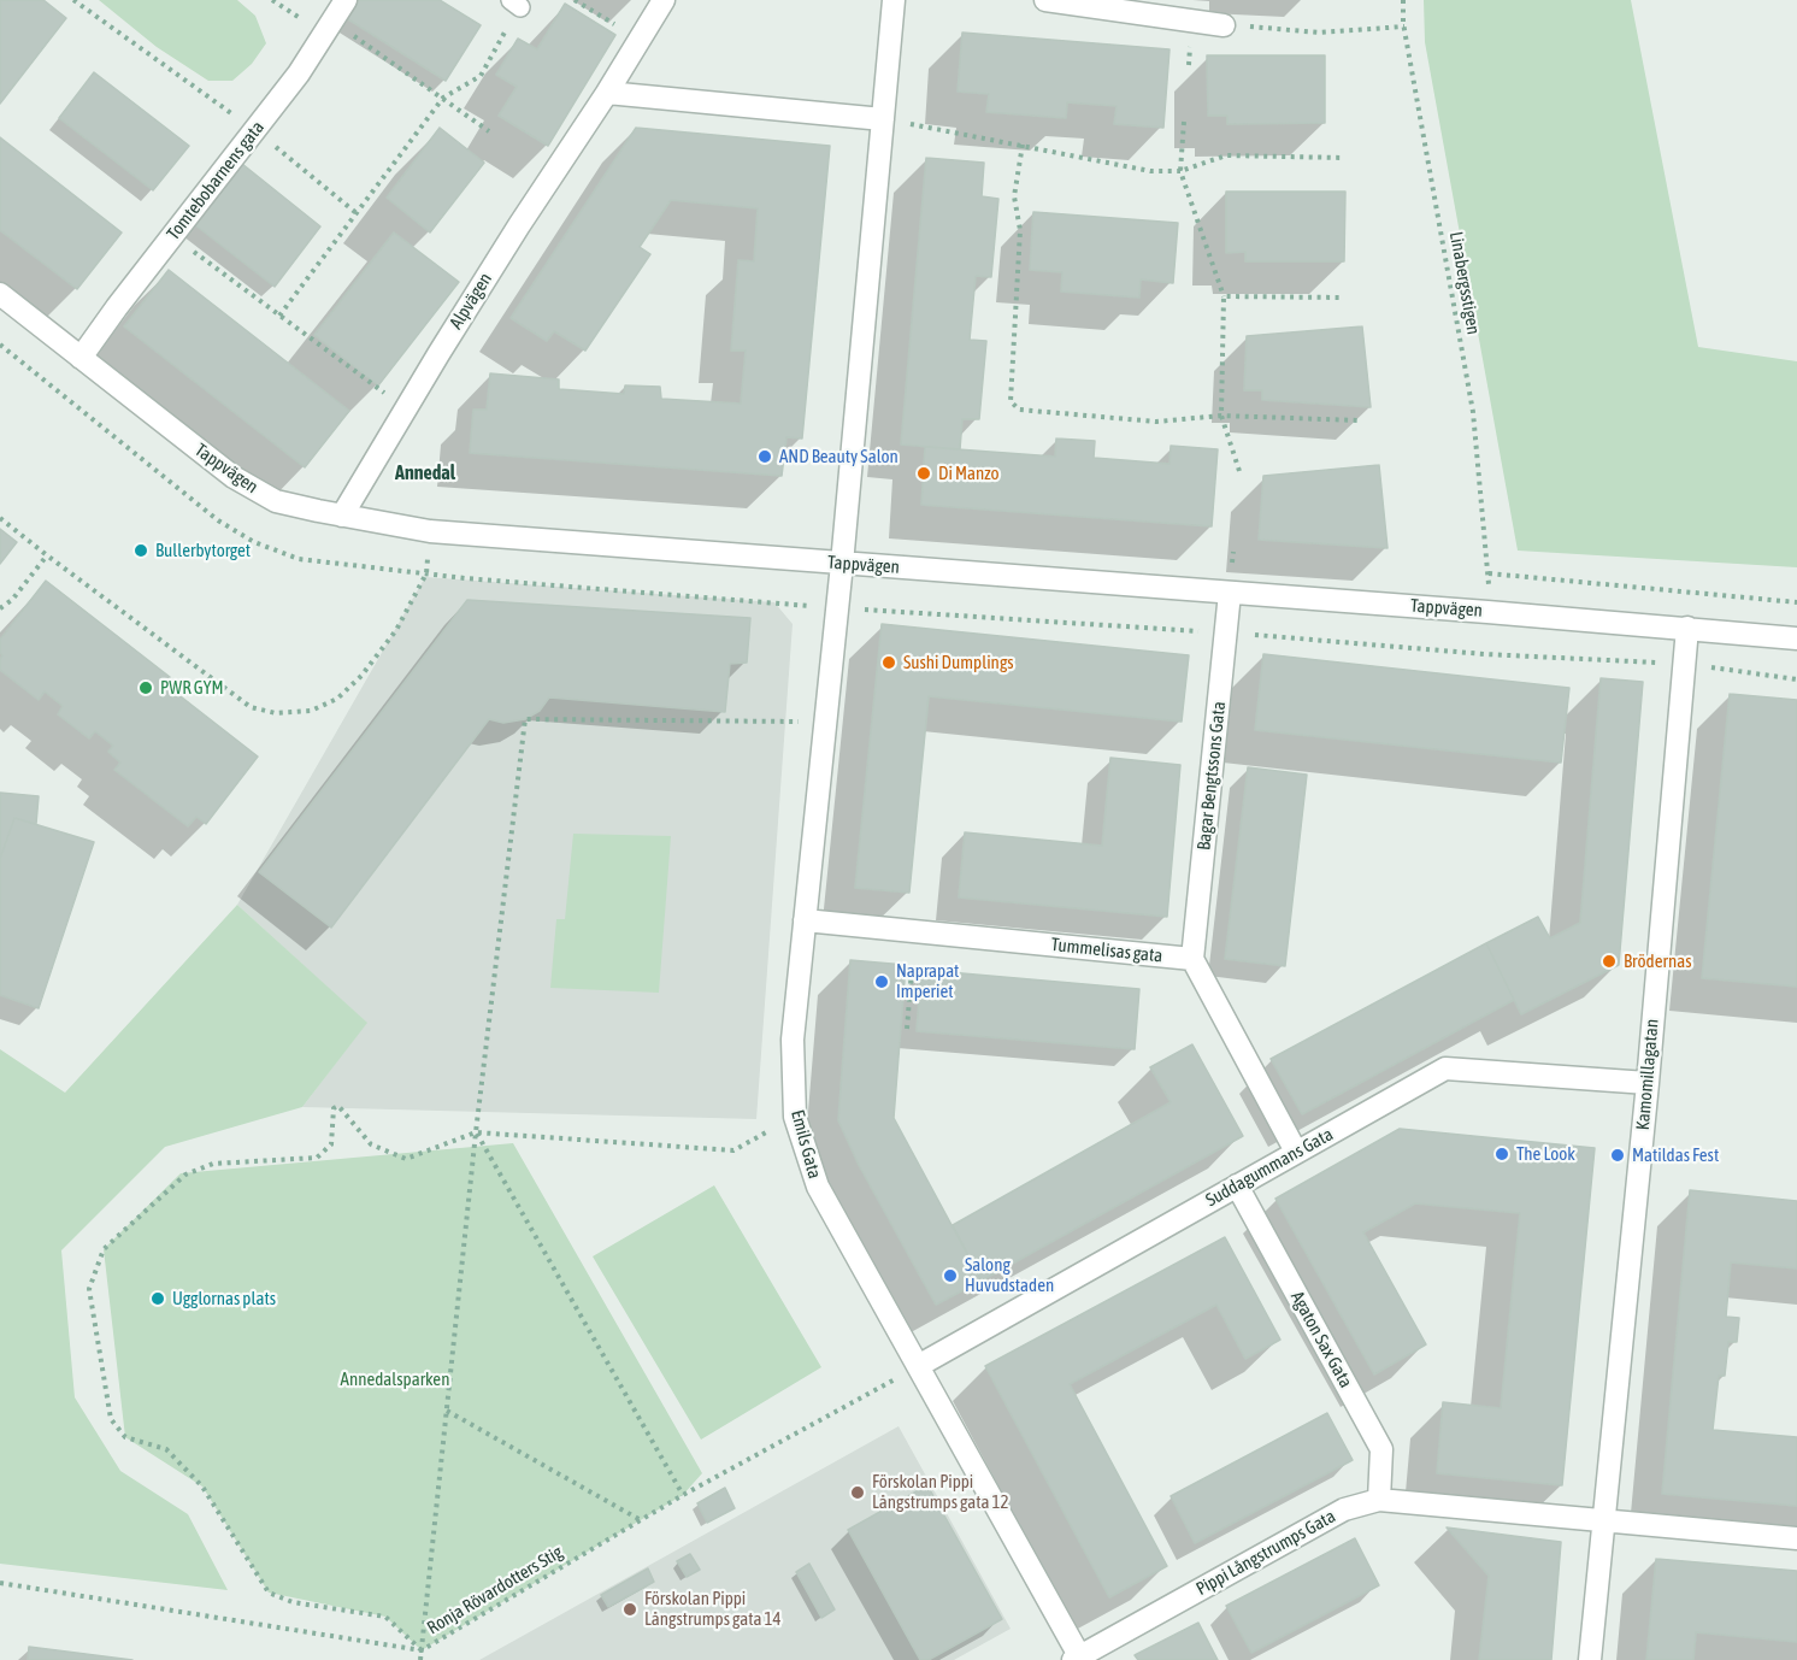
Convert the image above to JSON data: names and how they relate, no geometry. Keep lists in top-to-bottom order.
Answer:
{
  "streets": {
    "street": [
      "Tomtebobarnens gata",
      "Alpvägen",
      "Tappvägen",
      "Bagar Bengtssons Gata",
      "Tummelisas gata",
      "Kamomillagatan",
      "Emils Gata",
      "Suddagummans Gata",
      "Agaton Sax Gata",
      "Pippi Långstrumps Gata"
    ],
    "path": ["Linabergsstigen", "Ronja Rövardotters Stig"]
  },
  "crossings": [
    ["Tomtebobarnens gata", "Tappvägen"],
    ["Alpvägen", "Tappvägen"],
    ["Tappvägen", "Bagar Bengtssons Gata"],
    ["Tappvägen", "Kamomillagatan"],
    ["Tappvägen", "Emils Gata"],
    ["Bagar Bengtssons Gata", "Tummelisas gata"],
    ["Tummelisas gata", "Emils Gata"],
    ["Kamomillagatan", "Suddagummans Gata"],
    ["Kamomillagatan", "Pippi Långstrumps Gata"],
    ["Emils Gata", "Suddagummans Gata"],
    ["Emils Gata", "Pippi Långstrumps Gata"],
    ["Emils Gata", "Ronja Rövardotters Stig"],
    ["Suddagummans Gata", "Agaton Sax Gata"],
    ["Suddagummans Gata", "Ronja Rövardotters Stig"],
    ["Agaton Sax Gata", "Pippi Långstrumps Gata"]
  ],
  "districts": ["Annedal"],
  "parks": ["Annedalsparken"],
  "places": [
    "AND Beauty Salon",
    "Di Manzo",
    "Bullerbytorget",
    "Sushi Dumplings",
    "PWR GYM",
    "Brödernas",
    "Naprapat Imperiet",
    "The Look",
    "Matildas Fest",
    "Salong Huvudstaden",
    "Ugglornas plats",
    "Förskolan Pippi Långstrumps gata 12",
    "Förskolan Pippi Långstrumps gata 14"
  ]
}
